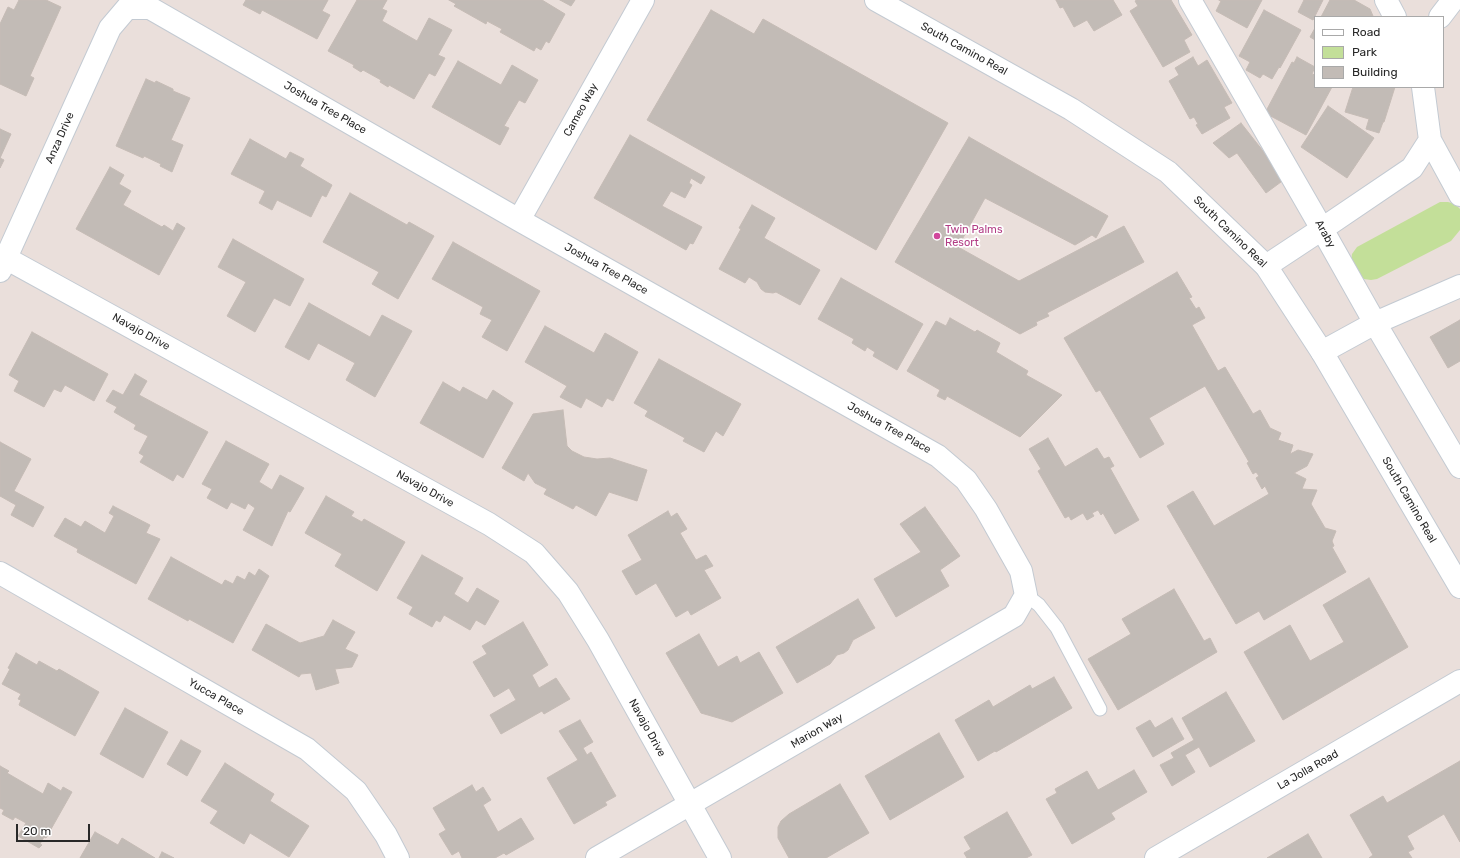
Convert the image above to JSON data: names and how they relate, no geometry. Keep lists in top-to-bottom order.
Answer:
{
  "streets": {
    "street": [
      "South Camino Real",
      "Joshua Tree Place",
      "Cameo Way",
      "Anza Drive",
      "Araby",
      "Navajo Drive",
      "Yucca Place",
      "Marion Way",
      "La Jolla Road"
    ]
  },
  "crossings": [
    ["Joshua Tree Place", "Cameo Way"],
    ["Joshua Tree Place", "Anza Drive"],
    ["Joshua Tree Place", "Marion Way"],
    ["Anza Drive", "Navajo Drive"],
    ["Navajo Drive", "Marion Way"]
  ],
  "places": ["Twin Palms Resort"],
  "legend": ["Road", "Park", "Building"],
  "scale_bar": "20 m"
}
